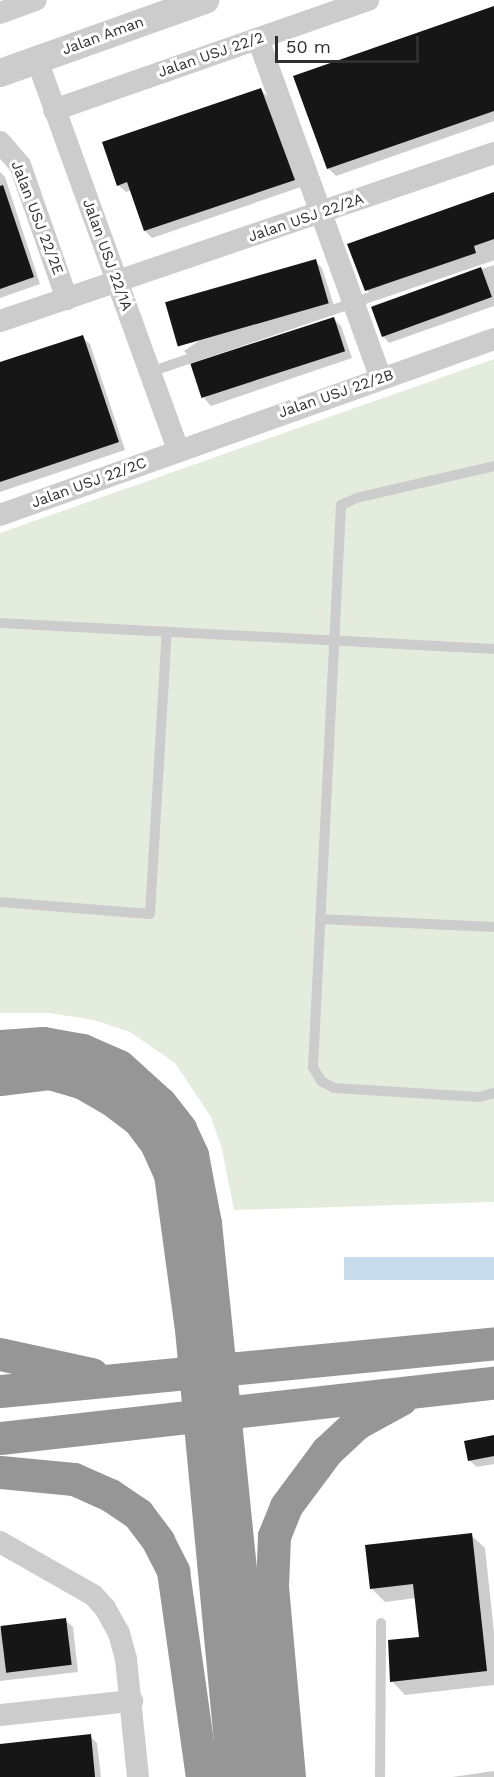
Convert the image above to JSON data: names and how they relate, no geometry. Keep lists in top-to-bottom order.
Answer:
{
  "streets": {
    "street": [
      "Jalan Aman",
      "Jalan USJ 22/2",
      "Jalan USJ 22/2E",
      "Jalan USJ 22/2A",
      "Jalan USJ 22/1A",
      "Jalan USJ 22/2B",
      "Jalan USJ 22/2C"
    ]
  },
  "crossings": [
    ["Jalan Aman", "Jalan USJ 22/1A"],
    ["Jalan USJ 22/2", "Jalan USJ 22/1A"],
    ["Jalan USJ 22/2E", "Jalan USJ 22/2A"],
    ["Jalan USJ 22/2A", "Jalan USJ 22/1A"],
    ["Jalan USJ 22/1A", "Jalan USJ 22/2B"],
    ["Jalan USJ 22/1A", "Jalan USJ 22/2C"],
    ["Jalan USJ 22/2B", "Jalan USJ 22/2C"]
  ],
  "scale_bar": "50 m"
}
